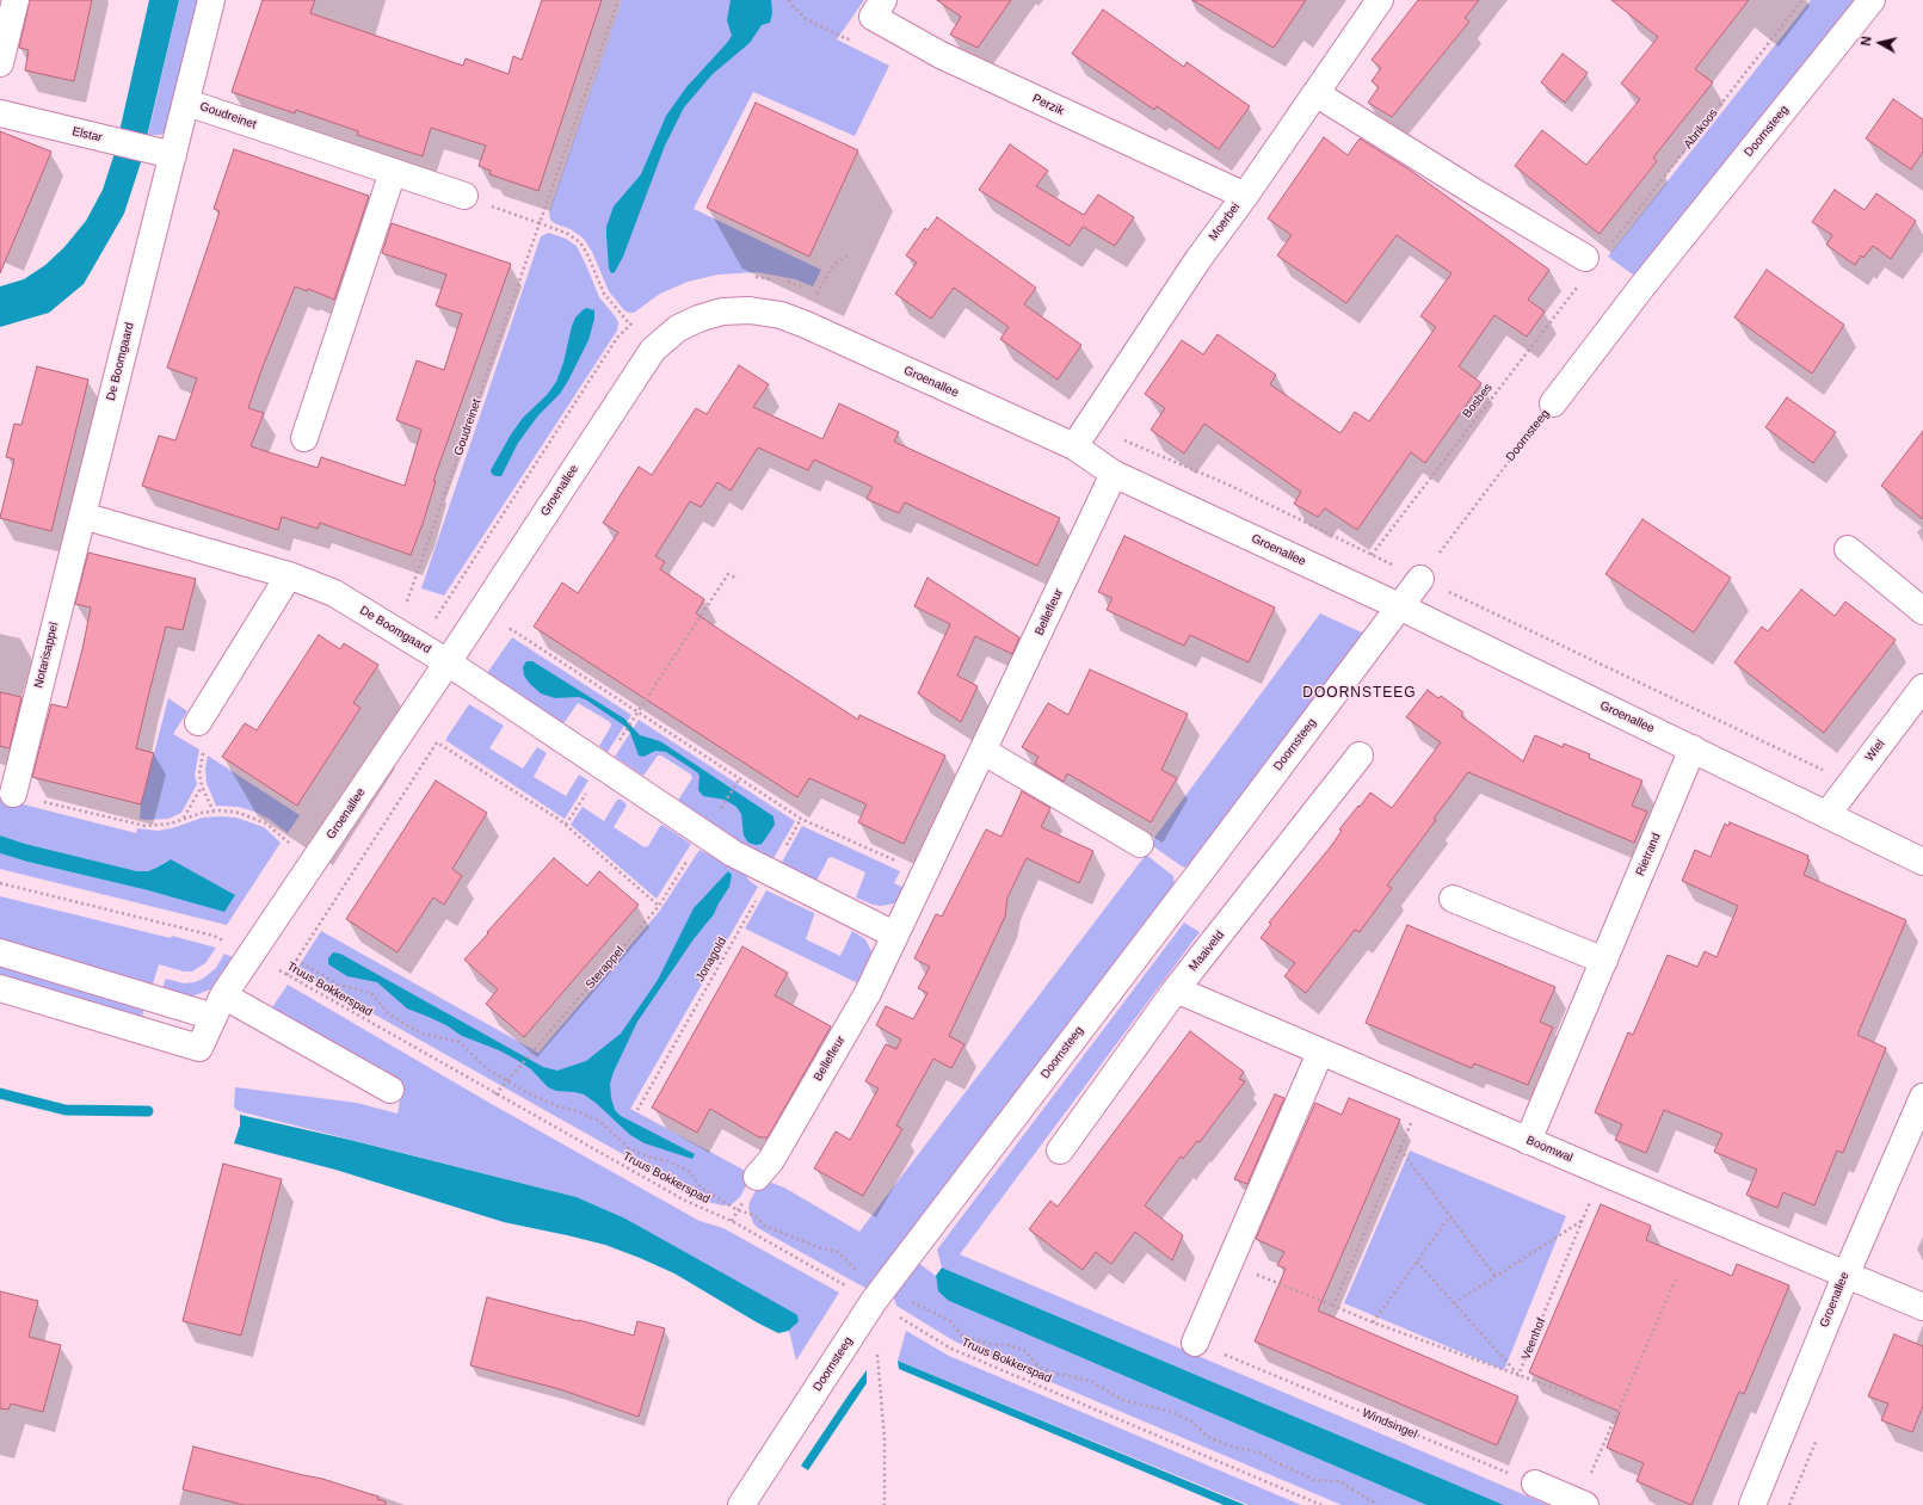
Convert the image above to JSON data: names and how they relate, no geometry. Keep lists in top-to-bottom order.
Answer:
{
  "streets": {
    "street": [
      "Perzik",
      "Goudreinet",
      "Doornsteeg",
      "Elstar",
      "Moerbei",
      "De Boomgaard",
      "Groenallee",
      "Bellefleur",
      "Notarisappel",
      "Wiel",
      "Rietrand",
      "Maaiveld",
      "Boomwal"
    ],
    "path": [
      "Abrikoos",
      "Bosbes",
      "Jonagold",
      "Sterappel",
      "Truus Bokkerspad",
      "Veenhof",
      "Windsingel"
    ]
  },
  "crossings": [
    ["Perzik", "Moerbei"],
    ["Goudreinet", "De Boomgaard"],
    ["Doornsteeg", "Groenallee"],
    ["Doornsteeg", "Truus Bokkerspad"],
    ["Elstar", "De Boomgaard"],
    ["Moerbei", "Groenallee"],
    ["De Boomgaard", "Groenallee"],
    ["De Boomgaard", "Notarisappel"],
    ["Groenallee", "Bellefleur"],
    ["Groenallee", "Wiel"],
    ["Groenallee", "Rietrand"],
    ["Groenallee", "Truus Bokkerspad"],
    ["Groenallee", "Boomwal"],
    ["Rietrand", "Boomwal"],
    ["Maaiveld", "Boomwal"],
    ["Sterappel", "Truus Bokkerspad"],
    ["Boomwal", "Veenhof"]
  ],
  "districts": ["DOORNSTEEG"],
  "north": "left"
}
